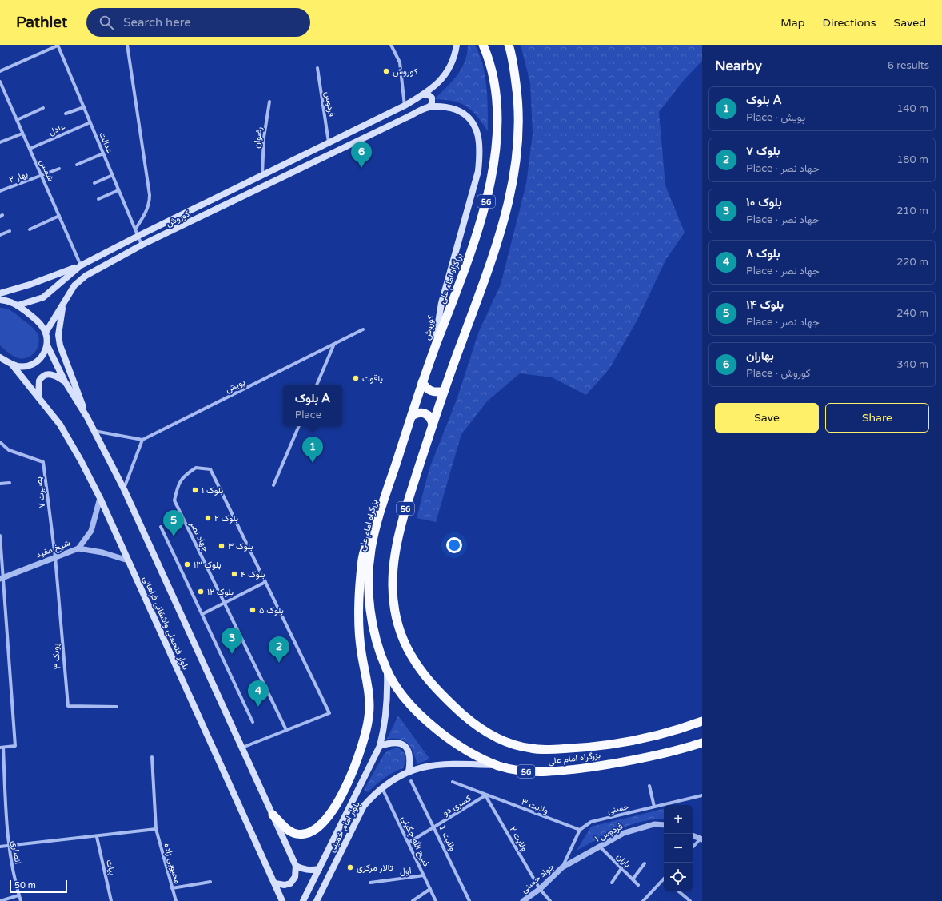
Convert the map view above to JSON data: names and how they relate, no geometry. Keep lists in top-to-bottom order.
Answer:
{
  "streets": {
    "highway": ["56", "بزرگراه امام علی"],
    "main road": ["کوروش", "بلوار فتحعلی واشقانی فراهانی", "بلوار امام خمینی"],
    "street": [
      "فردوس",
      "عادل",
      "رضوان",
      "عدالت",
      "شمس",
      "بهار ۲",
      "پویش",
      "بصیرت ۷",
      "جهاد نصر",
      "شیخ مفید",
      "پونک ۳",
      "کسری دو",
      "ولایت ۳",
      "حسنی",
      "فردوس ۱",
      "ولایت 1",
      "ولایت ۲",
      "ذبیح الله چگینی",
      "انصاری",
      "باران",
      "محبوبی زاده",
      "بیات",
      "اول",
      "جواد حسنی"
    ]
  },
  "crossings": [
    ["فردوس", "کوروش"],
    ["عادل", "عدالت"],
    ["عادل", "شمس"],
    ["رضوان", "کوروش"],
    ["عدالت", "کوروش"],
    ["شمس", "بهار ۲"],
    ["شمس", "کوروش"],
    ["کوروش", "بزرگراه امام علی"],
    ["کوروش", "بلوار فتحعلی واشقانی فراهانی"],
    ["بزرگراه امام علی", "بلوار امام خمینی"],
    ["بصیرت ۷", "شیخ مفید"],
    ["بصیرت ۷", "پونک ۳"],
    ["جهاد نصر", "بلوار فتحعلی واشقانی فراهانی"],
    ["شیخ مفید", "بلوار فتحعلی واشقانی فراهانی"],
    ["شیخ مفید", "پونک ۳"],
    ["کسری دو", "ولایت ۳"],
    ["کسری دو", "ولایت 1"],
    ["کسری دو", "ولایت ۲"],
    ["کسری دو", "ذبیح الله چگینی"],
    ["ولایت ۳", "حسنی"],
    ["ولایت ۳", "ولایت ۲"],
    ["بلوار امام خمینی", "ذبیح الله چگینی"],
    ["فردوس ۱", "باران"],
    ["فردوس ۱", "جواد حسنی"],
    ["ولایت ۲", "جواد حسنی"],
    ["ذبیح الله چگینی", "اول"]
  ],
  "places": [
    "کوروش",
    "یاقوت",
    "بلوک ۱",
    "بلوک ۲",
    "بلوک ۳",
    "بلوک ۱۳",
    "بلوک ۴",
    "بلوک ۱۲",
    "بلوک ۵",
    "تالار مرکزی"
  ],
  "scale_bar": "50 m",
  "page": {
    "header": "Pathlet",
    "search": "Search here",
    "nav": ["Map", "Directions", "Saved"],
    "heading": ["Nearby", "6 results"],
    "list": [
      {
        "mark": "1",
        "name": "بلوک A",
        "note": "Place · پویش",
        "value": "140 m"
      },
      {
        "mark": "2",
        "name": "بلوک ۷",
        "note": "Place · جهاد نصر",
        "value": "180 m"
      },
      {
        "mark": "3",
        "name": "بلوک ۱۰",
        "note": "Place · جهاد نصر",
        "value": "210 m"
      },
      {
        "mark": "4",
        "name": "بلوک ۸",
        "note": "Place · جهاد نصر",
        "value": "220 m"
      },
      {
        "mark": "5",
        "name": "بلوک ۱۴",
        "note": "Place · جهاد نصر",
        "value": "240 m"
      },
      {
        "mark": "6",
        "name": "بهاران",
        "note": "Place · کوروش",
        "value": "340 m"
      }
    ],
    "pins": [
      "6",
      "1",
      "5",
      "3",
      "2",
      "4"
    ],
    "popup": ["بلوک A", "Place"],
    "buttons": ["Save", "Share"],
    "map_buttons": ["+", "−"],
    "scale": "50 m"
  }
}
